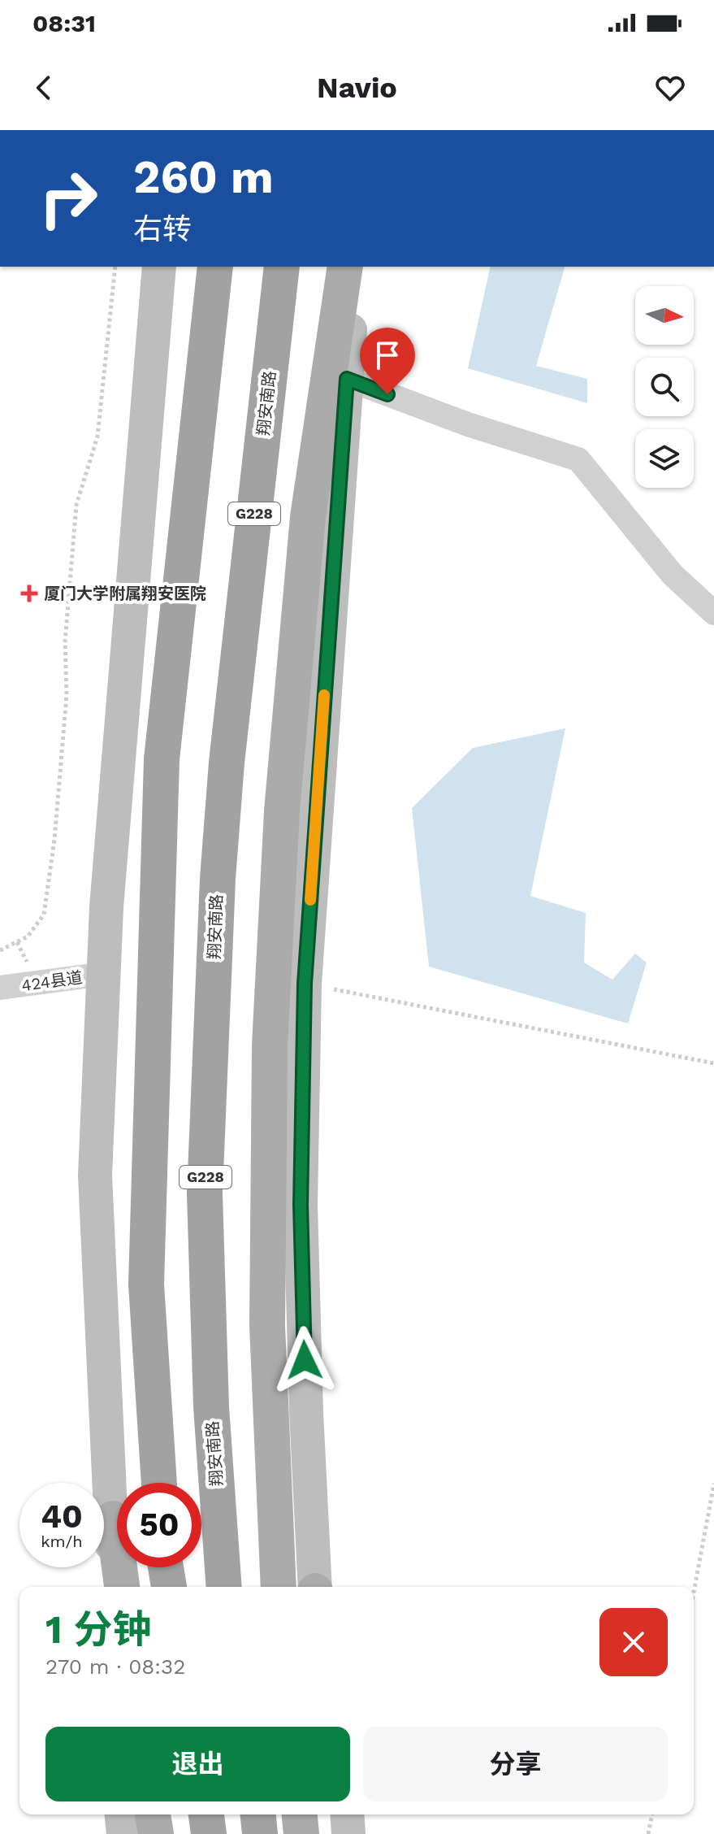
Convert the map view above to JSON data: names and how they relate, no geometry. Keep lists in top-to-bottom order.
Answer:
{
  "streets": {
    "highway": ["翔安南路", "G228"],
    "street": ["424县道"]
  },
  "places": {
    "health": ["厦门大学附属翔安医院"]
  },
  "north": "right",
  "page": {
    "status": "08:31",
    "header": "Navio",
    "turn": ["260 m", "右转"],
    "speed": "40 km/h",
    "limit": "50",
    "heading": ["1 分钟", "270 m · 08:32"],
    "buttons": ["退出", "分享"]
  }
}
